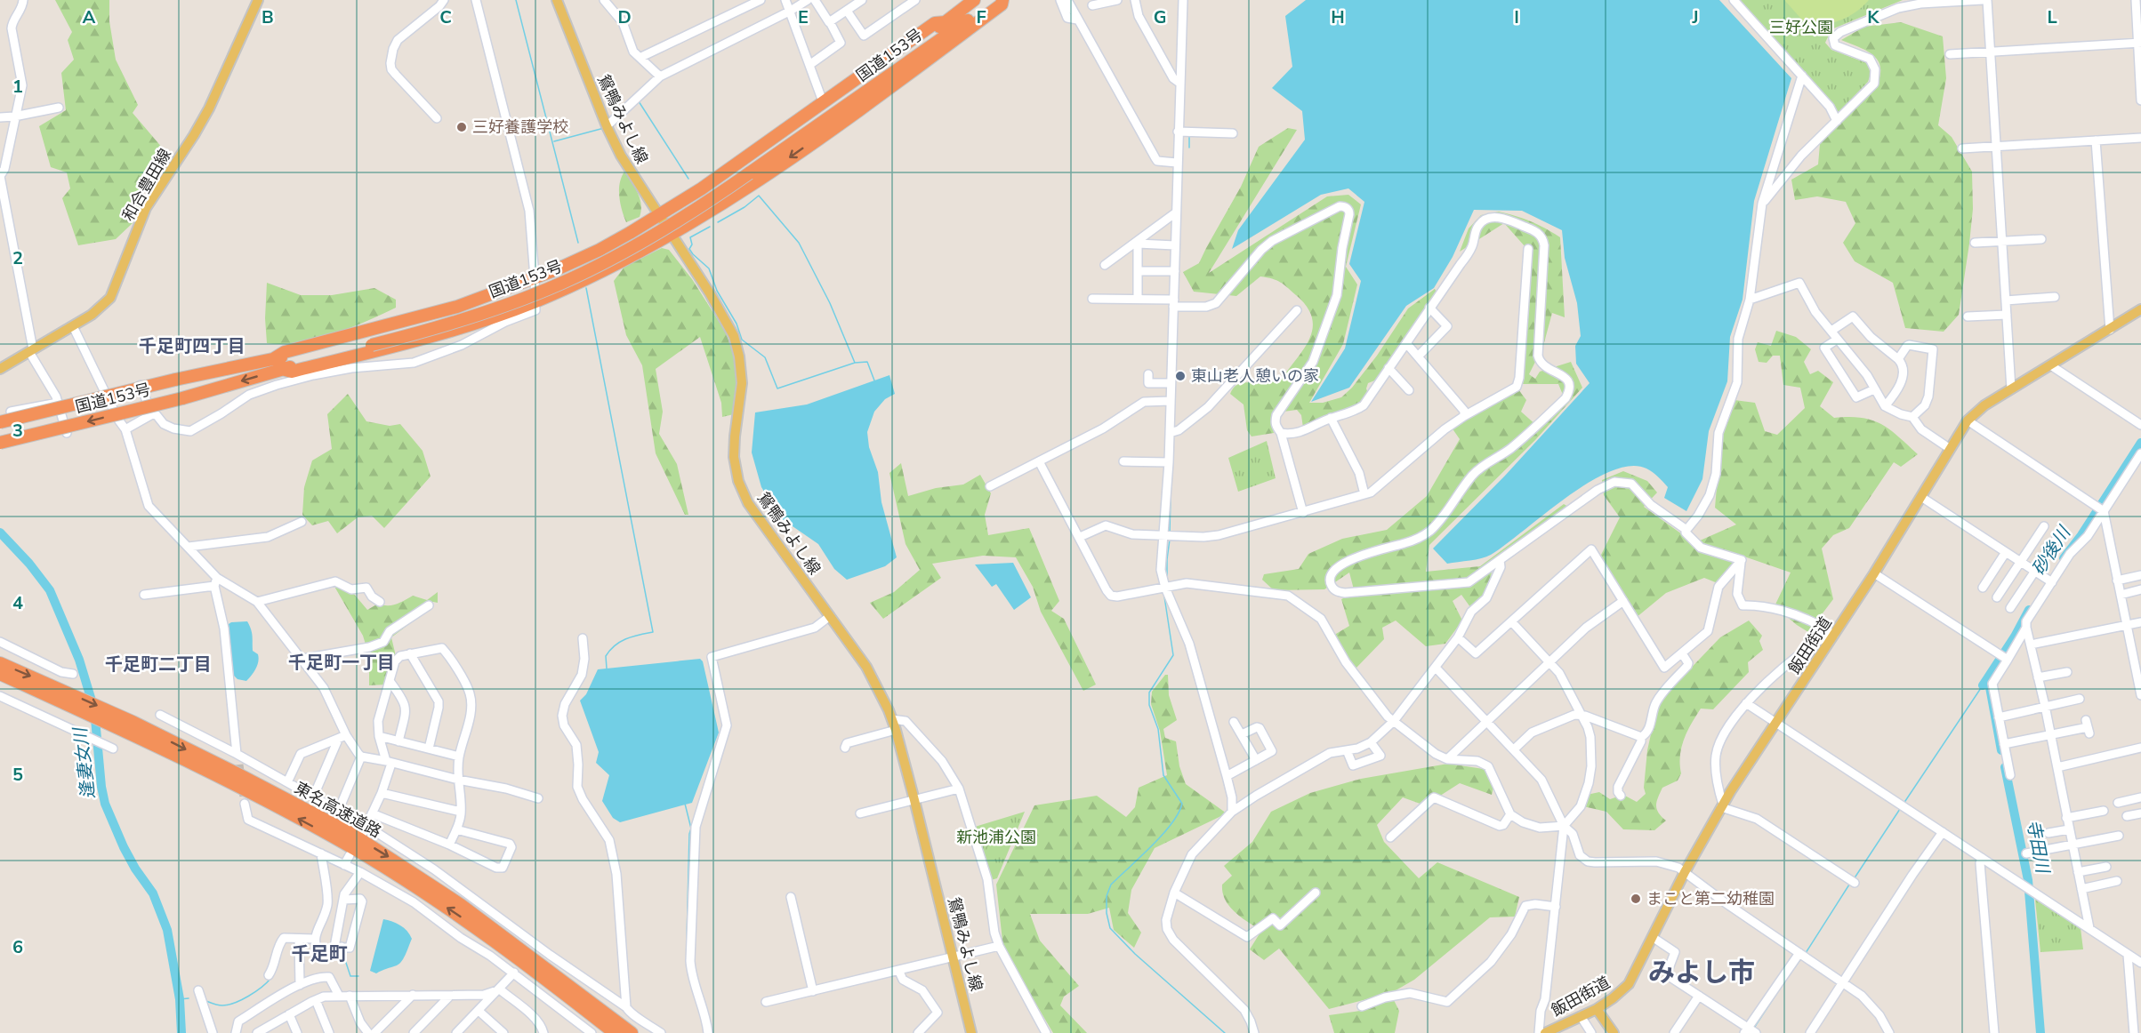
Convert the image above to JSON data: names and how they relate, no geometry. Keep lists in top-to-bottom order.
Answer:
{
  "streets": {
    "highway": ["国道153号", "東名高速道路"],
    "main road": ["鴛鴨みよし線", "和合豊田線", "飯田街道"]
  },
  "districts": [
    "千足町四丁目",
    "千足町一丁目",
    "千足町二丁目",
    "千足町",
    "みよし市"
  ],
  "water": ["砂後川", "逢妻女川", "寺田川"],
  "parks": ["三好公園", "新池浦公園"],
  "places": ["三好養護学校", "東山老人憩いの家", "まこと第二幼稚園"],
  "grid": {
    "columns": [
      "A",
      "B",
      "C",
      "D",
      "E",
      "F",
      "G",
      "H",
      "I",
      "J",
      "K",
      "L"
    ],
    "rows": [
      "1",
      "2",
      "3",
      "4",
      "5",
      "6"
    ]
  }
}
